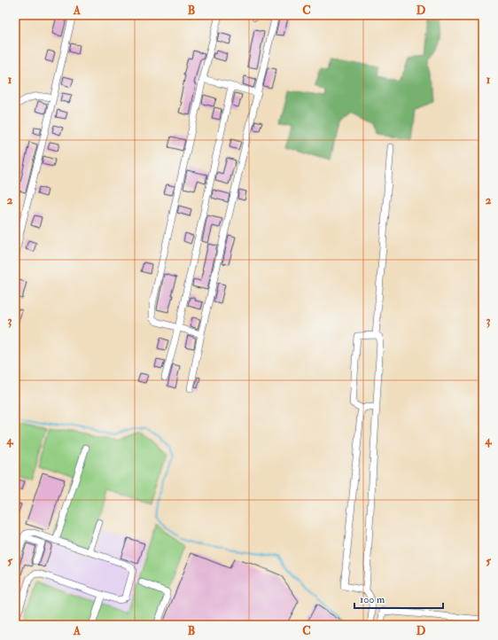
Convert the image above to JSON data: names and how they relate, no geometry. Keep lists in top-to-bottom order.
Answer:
{
  "scale_bar": "100 m",
  "grid": {
    "columns": [
      "A",
      "B",
      "C",
      "D"
    ],
    "rows": [
      "1",
      "2",
      "3",
      "4",
      "5"
    ]
  }
}
